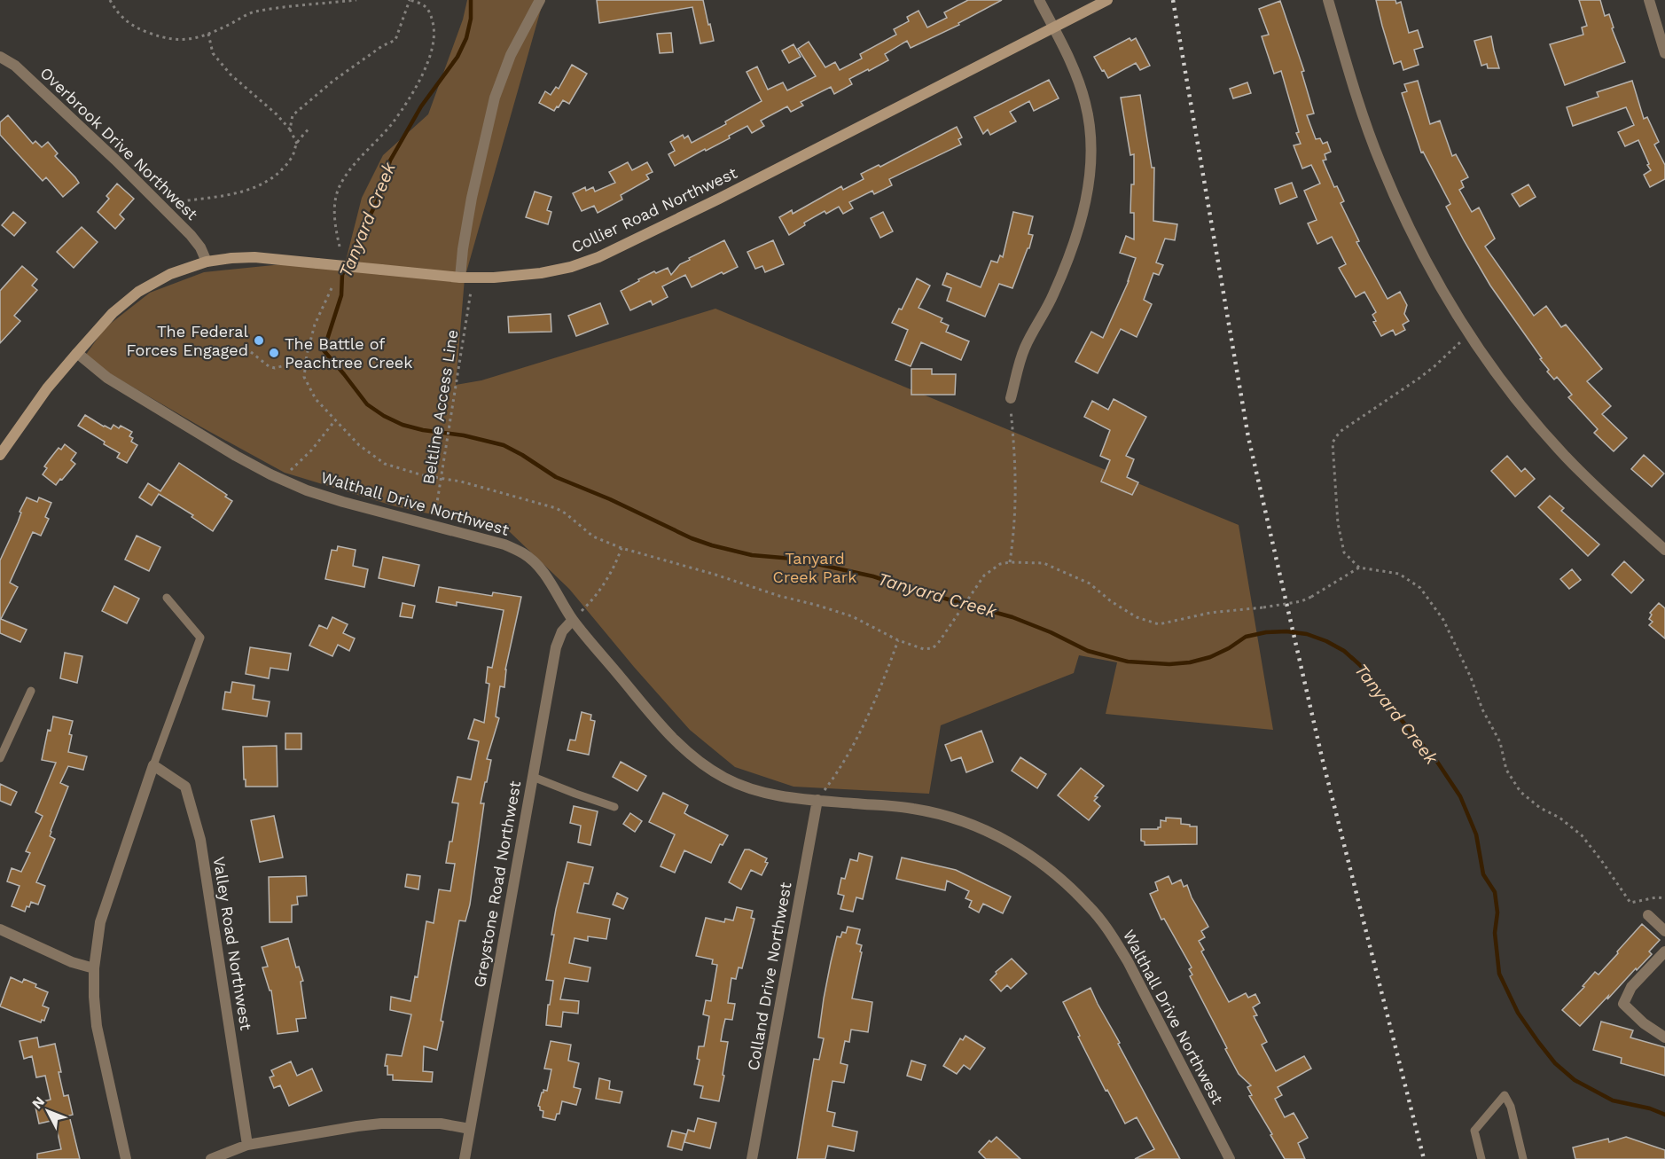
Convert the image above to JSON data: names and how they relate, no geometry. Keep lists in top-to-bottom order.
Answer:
{
  "streets": {
    "street": [
      "Overbrook Drive Northwest",
      "Collier Road Northwest",
      "Walthall Drive Northwest",
      "Greystone Road Northwest",
      "Valley Road Northwest",
      "Colland Drive Northwest"
    ],
    "path": ["Beltline Access Line"]
  },
  "crossings": [
    ["Overbrook Drive Northwest", "Collier Road Northwest"],
    ["Collier Road Northwest", "Walthall Drive Northwest"],
    ["Beltline Access Line", "Walthall Drive Northwest"],
    ["Walthall Drive Northwest", "Greystone Road Northwest"],
    ["Walthall Drive Northwest", "Colland Drive Northwest"]
  ],
  "water": ["Tanyard Creek"],
  "parks": ["Tanyard Creek Park"],
  "places": ["The Federal Forces Engaged", "The Battle of Peachtree Creek"],
  "north": "top left"
}
